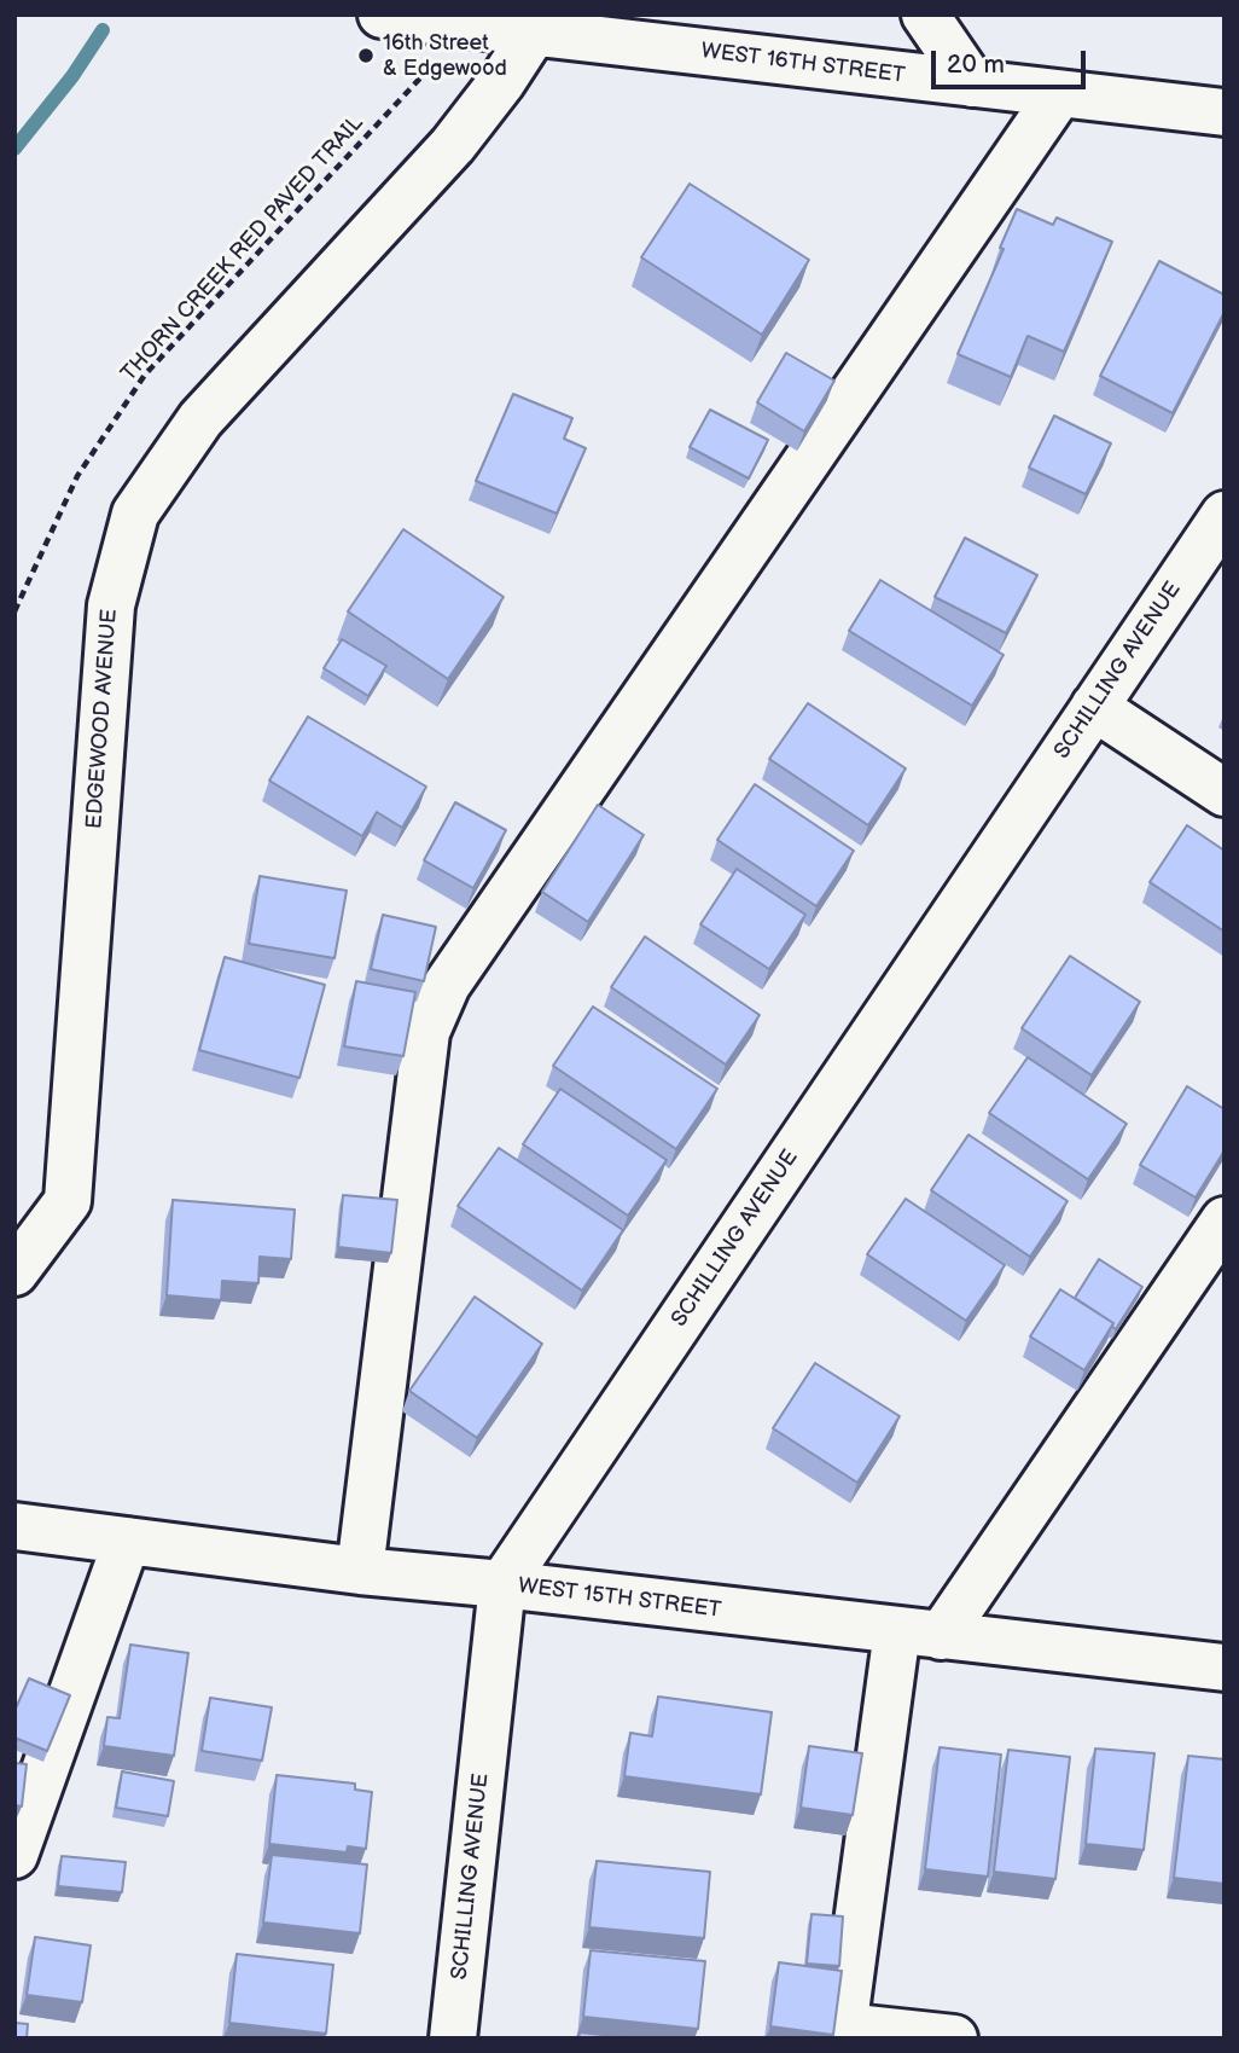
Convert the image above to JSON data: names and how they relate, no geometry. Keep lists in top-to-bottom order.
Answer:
{
  "streets": {
    "street": [
      "WEST 16TH STREET",
      "SCHILLING AVENUE",
      "EDGEWOOD AVENUE",
      "WEST 15TH STREET"
    ],
    "path": ["THORN CREEK RED PAVED TRAIL"]
  },
  "crossings": [
    ["WEST 16TH STREET", "EDGEWOOD AVENUE"],
    ["SCHILLING AVENUE", "WEST 15TH STREET"]
  ],
  "places": ["16th Street & Edgewood"],
  "scale_bar": "20 m"
}
